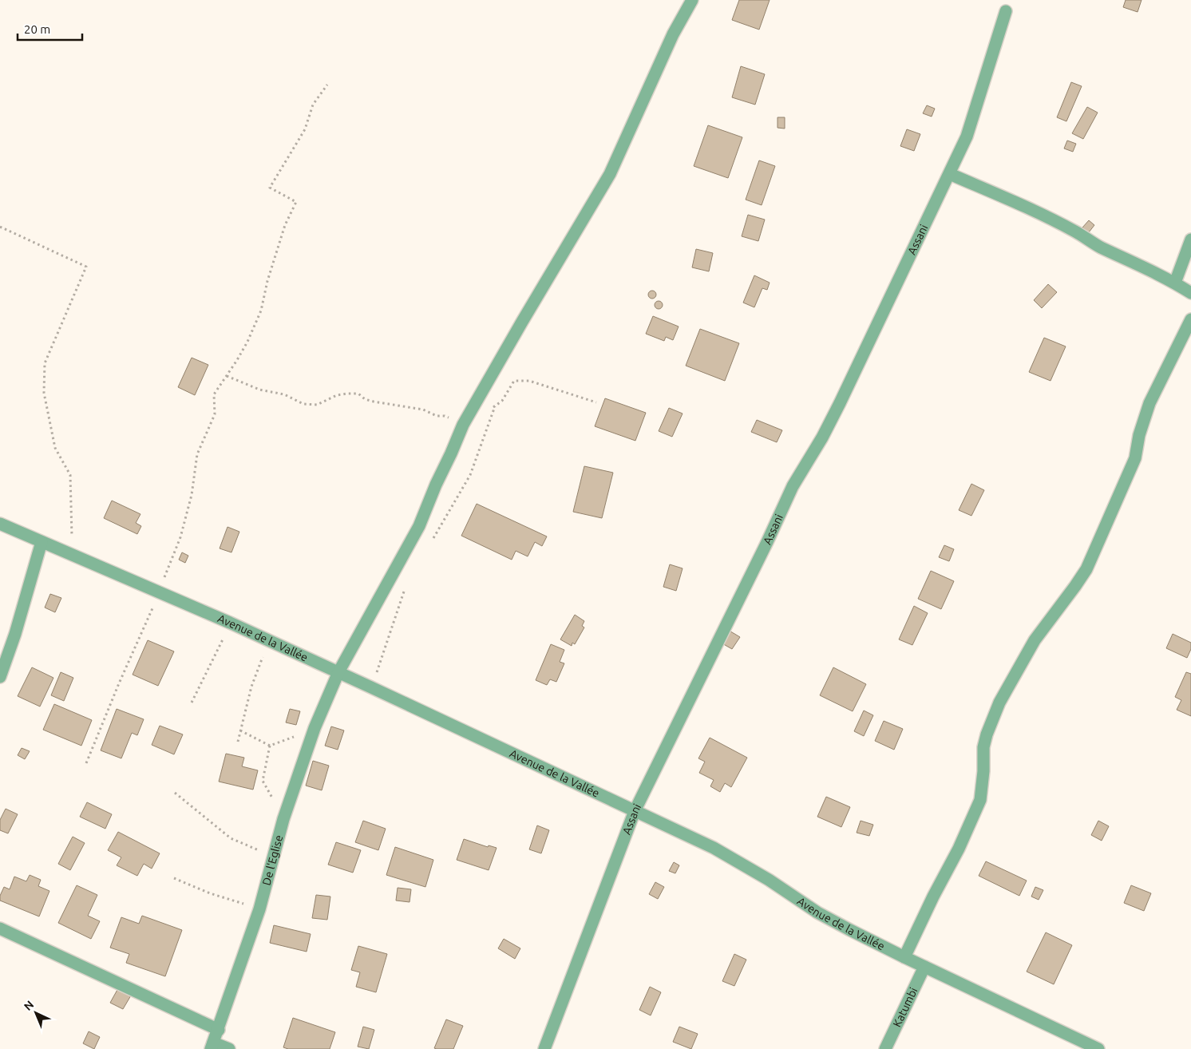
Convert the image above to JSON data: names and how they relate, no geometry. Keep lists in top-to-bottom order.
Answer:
{
  "streets": {
    "street": [
      "Assani",
      "Avenue de la Vallée",
      "De l'Eglise",
      "Katumbi"
    ]
  },
  "crossings": [
    ["Assani", "Avenue de la Vallée"],
    ["Avenue de la Vallée", "De l'Eglise"],
    ["Avenue de la Vallée", "Katumbi"]
  ],
  "scale_bar": "20 m",
  "north": "top left"
}
